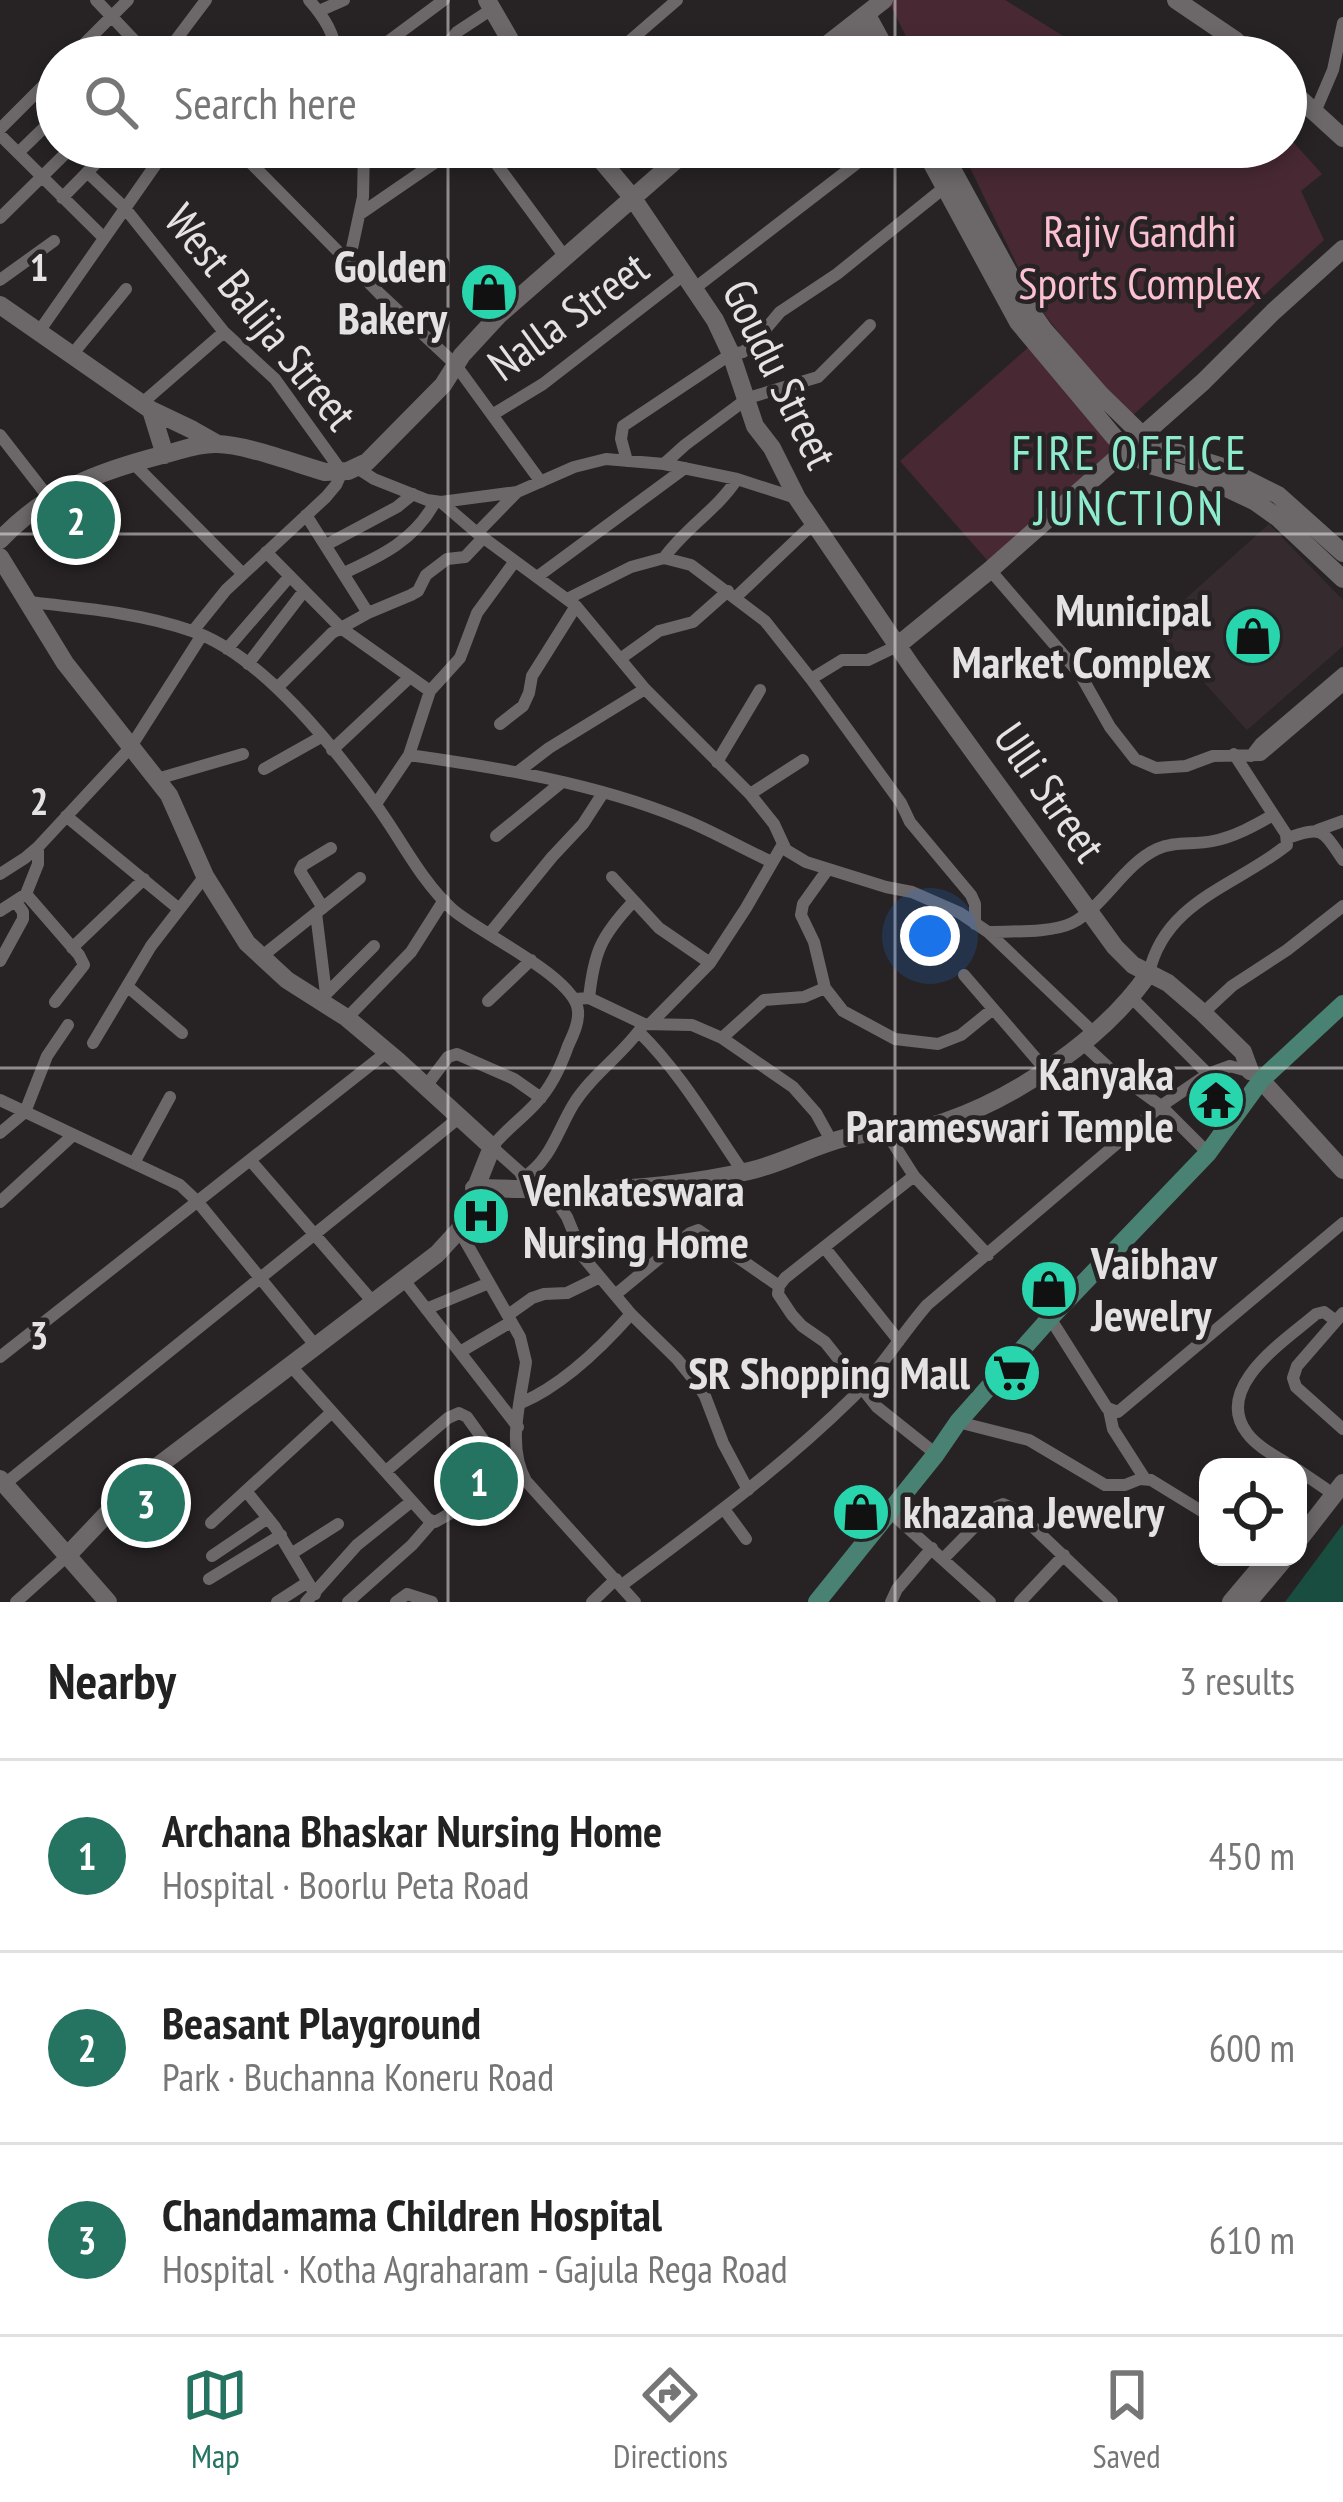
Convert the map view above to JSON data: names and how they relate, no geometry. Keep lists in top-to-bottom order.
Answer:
{
  "streets": {
    "street": [
      "Nalla Street",
      "West Balija Street",
      "Goudu Street",
      "Ulli Street"
    ]
  },
  "crossings": [
    ["Nalla Street", "Goudu Street"],
    ["Goudu Street", "Ulli Street"]
  ],
  "districts": ["FIRE OFFICE JUNCTION"],
  "parks": ["Rajiv Gandhi Sports Complex"],
  "places": {
    "shop": [
      "Golden Bakery",
      "Municipal Market Complex",
      "Vaibhav Jewelry",
      "khazana Jewelry"
    ],
    "temple": ["Kanyaka Parameswari Temple"],
    "hospital": ["Venkateswara Nursing Home"],
    "supermarket": ["SR Shopping Mall"]
  },
  "page": {
    "search": "Search here",
    "pins": ["2", "1", "3"],
    "heading": ["Nearby", "3 results"],
    "list": [
      {
        "mark": "1",
        "name": "Archana Bhaskar Nursing Home",
        "note": "Hospital · Boorlu Peta Road",
        "value": "450 m"
      },
      {
        "mark": "2",
        "name": "Beasant Playground",
        "note": "Park · Buchanna Koneru Road",
        "value": "600 m"
      },
      {
        "mark": "3",
        "name": "Chandamama Children Hospital",
        "note": "Hospital · Kotha Agraharam - Gajula Rega Road",
        "value": "610 m"
      }
    ],
    "nav": ["Map", "Directions", "Saved"]
  },
  "grid": {
    "rows": ["1", "2", "3"]
  }
}
